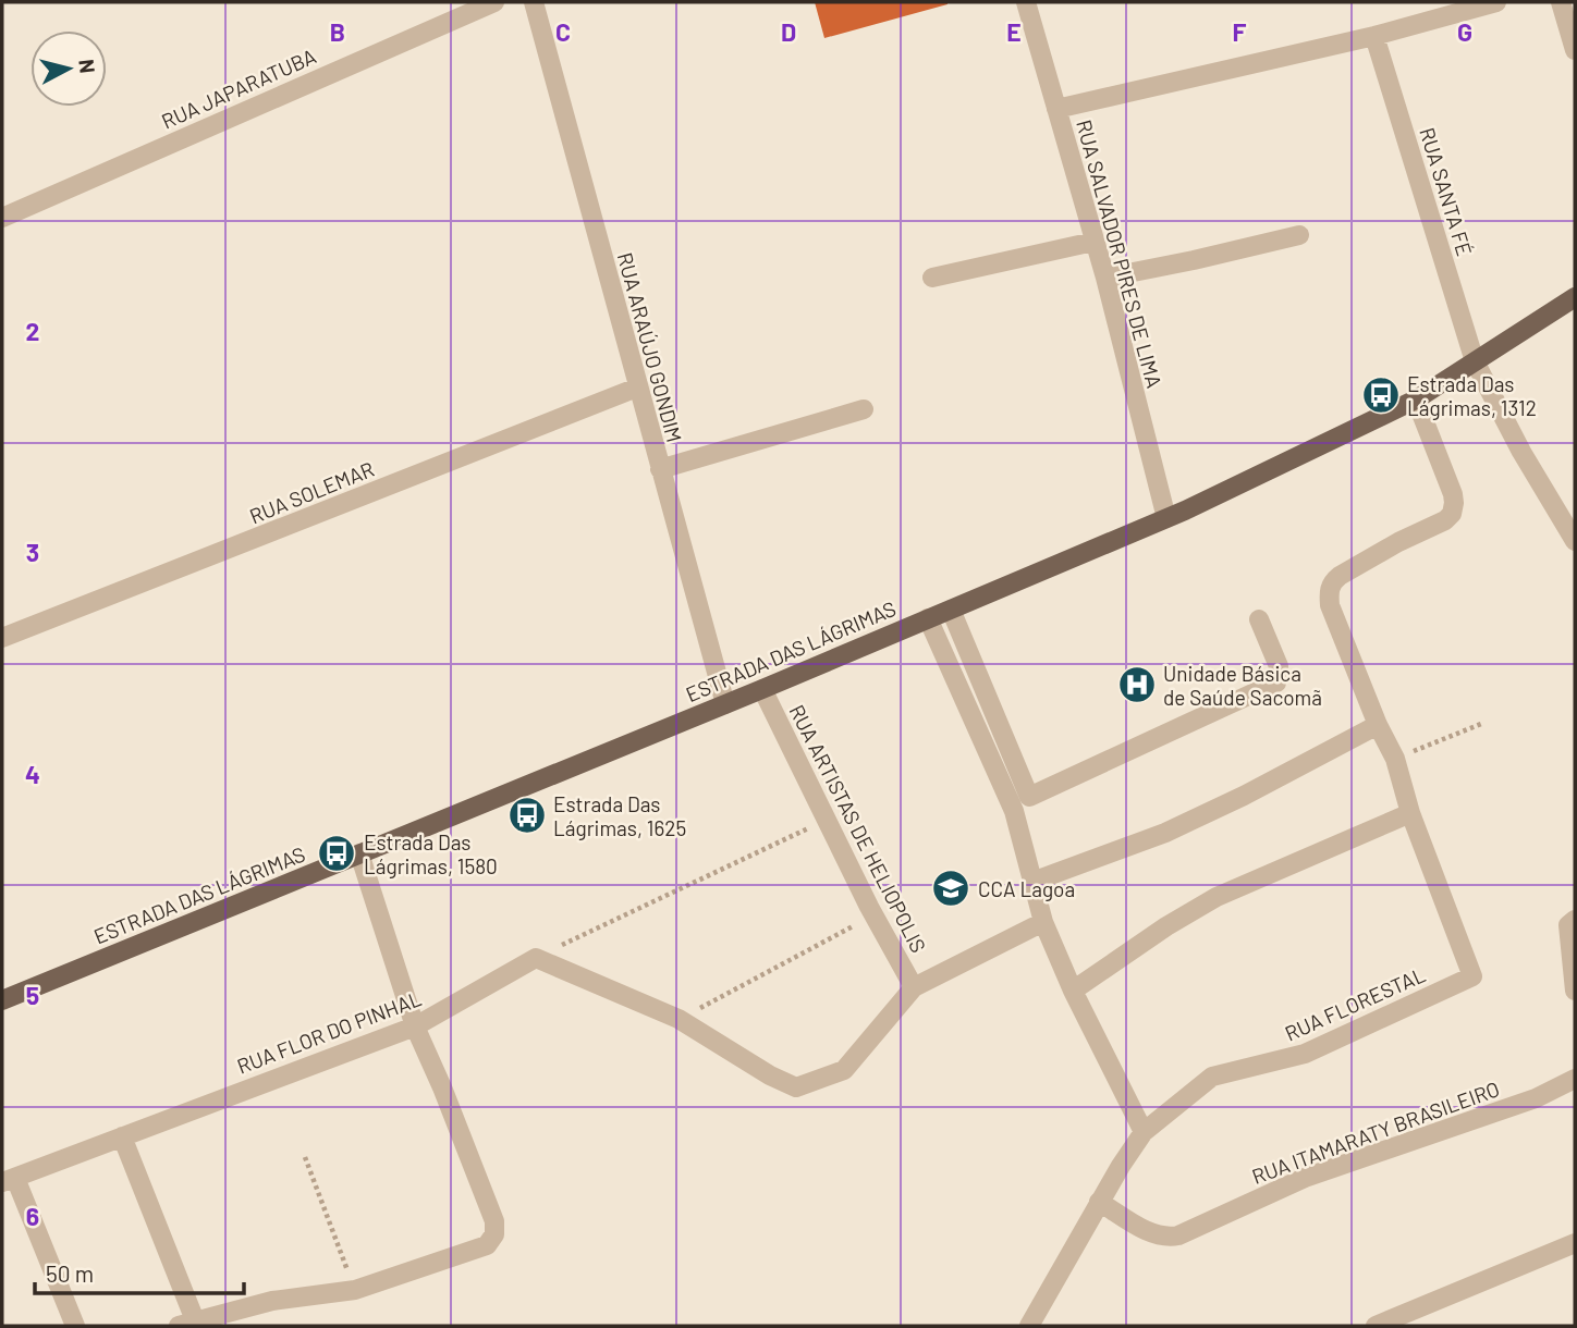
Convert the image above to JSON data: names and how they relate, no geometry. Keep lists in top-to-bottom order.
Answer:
{
  "streets": {
    "main road": ["ESTRADA DAS LÁGRIMAS"],
    "street": [
      "RUA JAPARATUBA",
      "RUA SANTA FÉ",
      "RUA SALVADOR PIRES DE LIMA",
      "RUA ARAÚJO GONDIM",
      "RUA SOLEMAR",
      "RUA ARTISTAS DE HELIOPOLIS",
      "RUA FLORESTAL",
      "RUA FLOR DO PINHAL",
      "RUA ITAMARATY BRASILEIRO"
    ]
  },
  "crossings": [
    ["RUA SANTA FÉ", "ESTRADA DAS LÁGRIMAS"],
    ["RUA SALVADOR PIRES DE LIMA", "ESTRADA DAS LÁGRIMAS"],
    ["RUA ARAÚJO GONDIM", "RUA SOLEMAR"],
    ["RUA ARAÚJO GONDIM", "ESTRADA DAS LÁGRIMAS"],
    ["ESTRADA DAS LÁGRIMAS", "RUA ARTISTAS DE HELIOPOLIS"],
    ["RUA FLORESTAL", "RUA ITAMARATY BRASILEIRO"]
  ],
  "places": {
    "bus stop": ["Estrada Das Lágrimas, 1312", "Estrada Das Lágrimas, 1625", "Estrada Das Lágrimas, 1580"],
    "hospital": ["Unidade Básica de Saúde Sacomã"],
    "school or university": ["CCA Lagoa"]
  },
  "scale_bar": "50 m",
  "north": "right",
  "grid": {
    "columns": [
      "B",
      "C",
      "D",
      "E",
      "F",
      "G"
    ],
    "rows": [
      "2",
      "3",
      "4",
      "5",
      "6"
    ]
  }
}
